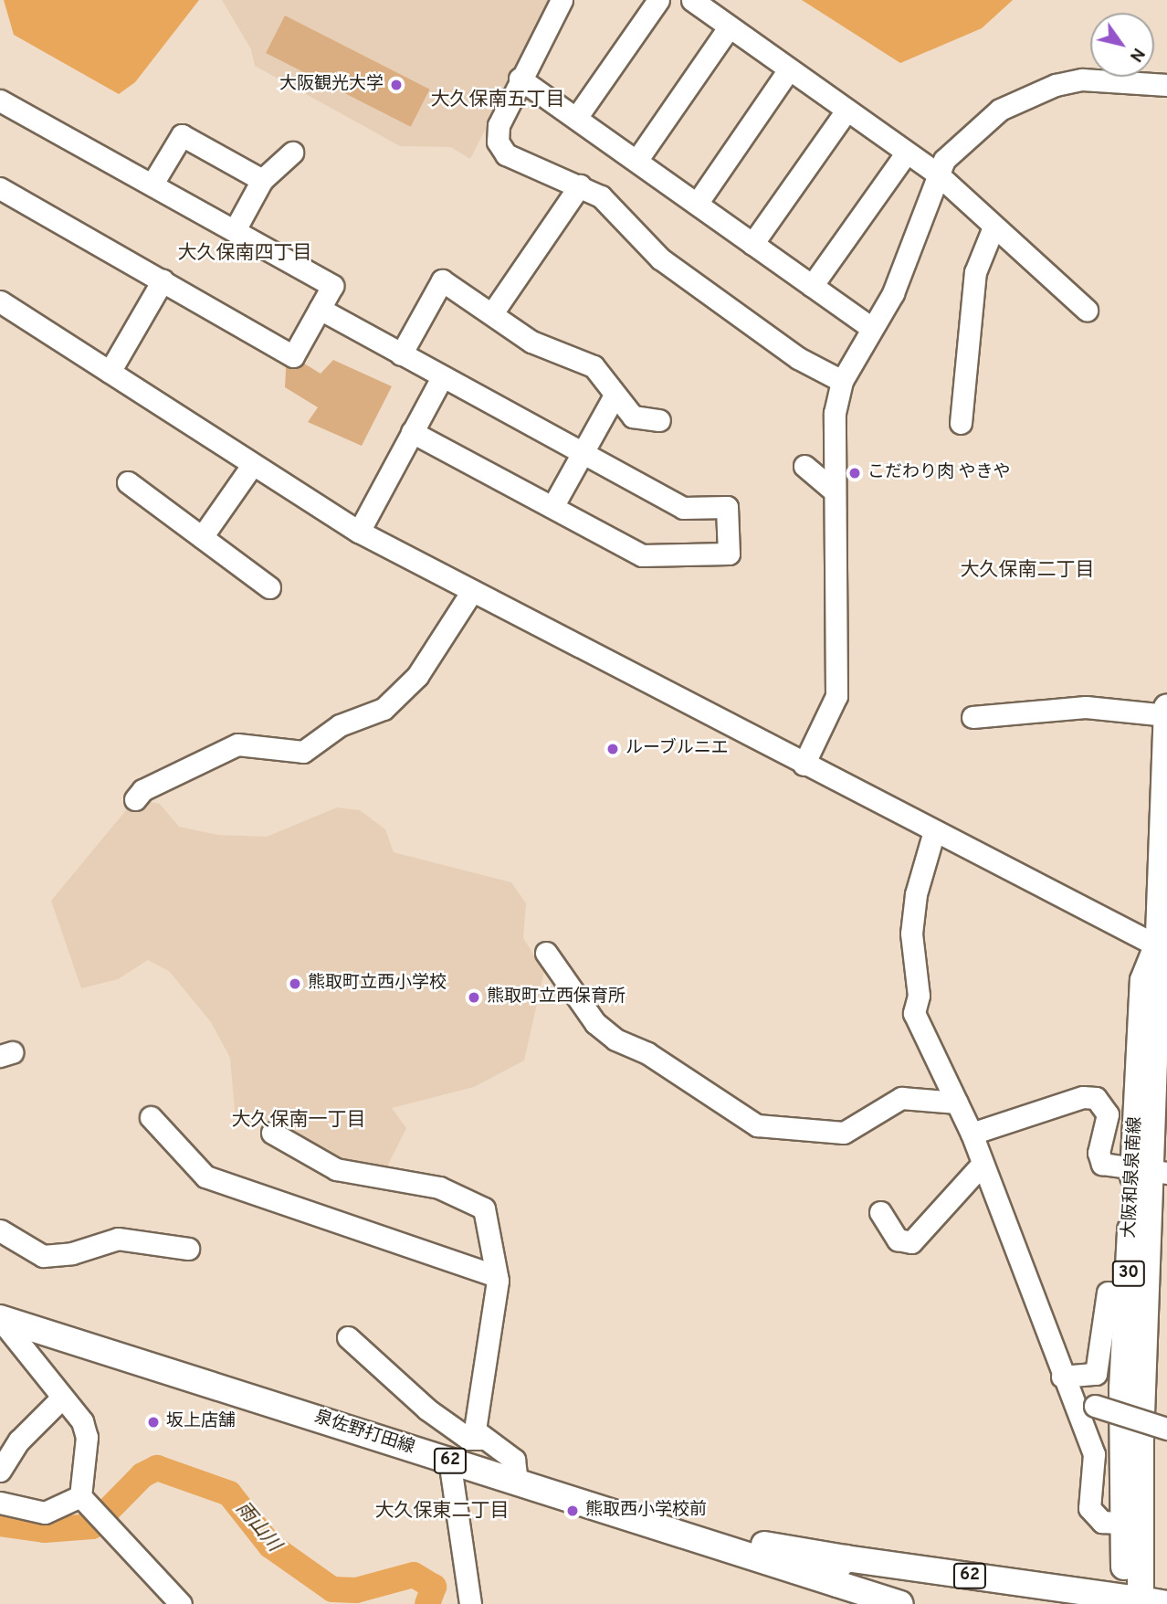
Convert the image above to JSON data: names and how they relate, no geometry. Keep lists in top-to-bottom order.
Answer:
{
  "streets": {
    "main road": [
      "大阪和泉泉南線",
      "30",
      "泉佐野打田線",
      "62"
    ]
  },
  "crossings": [
    ["大阪和泉泉南線", "62"],
    ["泉佐野打田線", "62"]
  ],
  "districts": [
    "大久保南五丁目",
    "大久保南四丁目",
    "大久保南二丁目",
    "大久保南一丁目",
    "大久保東二丁目"
  ],
  "water": ["雨山川"],
  "places": [
    "大阪観光大学",
    "こだわり肉 やきや",
    "ルーブルニエ",
    "熊取町立西小学校",
    "熊取町立西保育所",
    "坂上店舗",
    "熊取西小学校前"
  ],
  "north": "bottom right"
}
